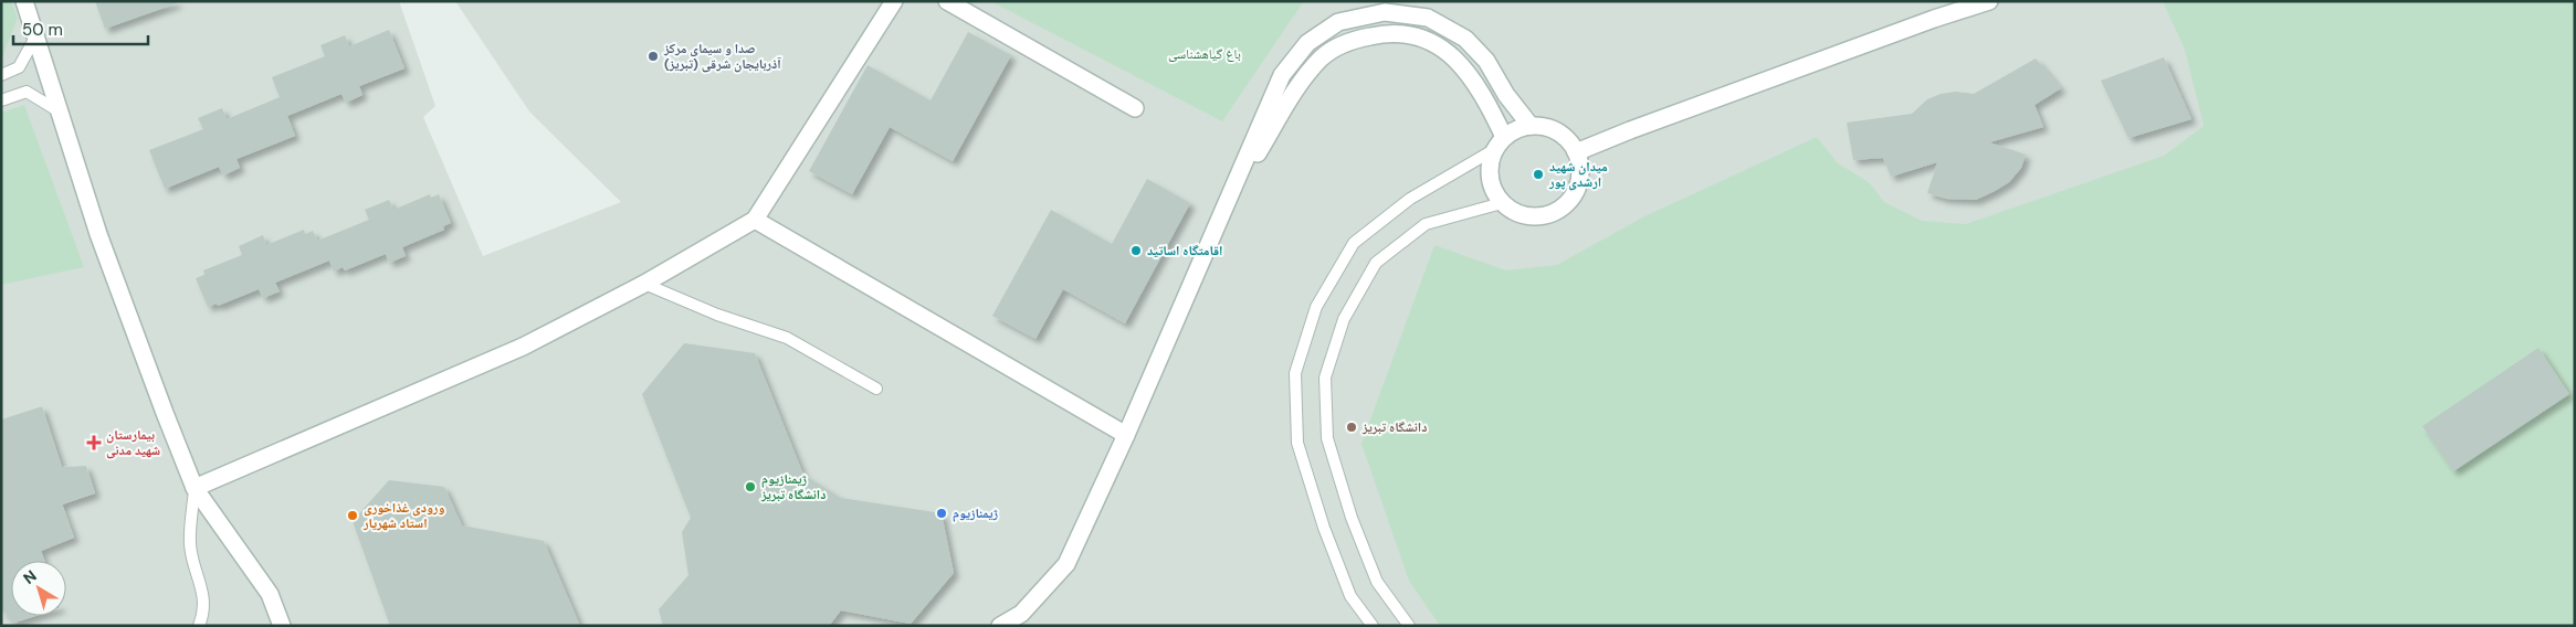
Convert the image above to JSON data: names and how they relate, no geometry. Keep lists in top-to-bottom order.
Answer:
{
  "parks": ["باغ گیاهشناسی"],
  "places": {
    "other": [
      "صدا و سیمای مرکز آذربایجان شرقی (تبریز)",
      "میدان شهید ارشدی پور",
      "اقامتگاه اساتید",
      "دانشگاه تبریز",
      "ژیمنازیوم دانشگاه تبریز",
      "ژیمنازیوم",
      "ورودی غذاخوری استاد شهریار"
    ],
    "health": ["بیمارستان شهید مدنی"]
  },
  "scale_bar": "50 m",
  "north": "top left"
}
